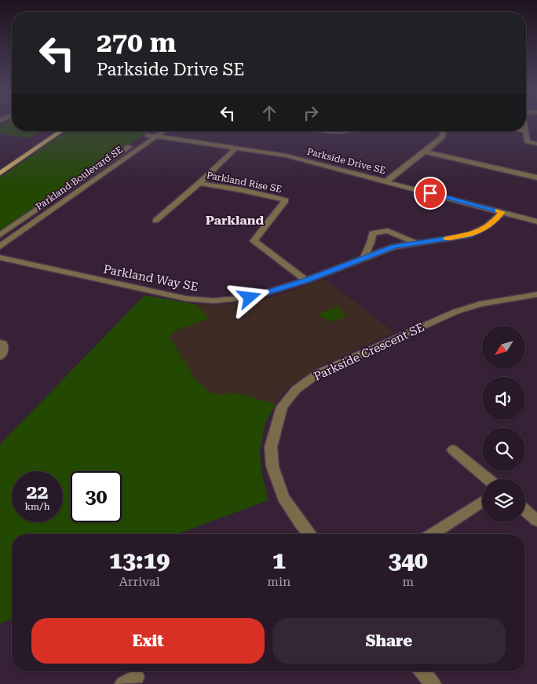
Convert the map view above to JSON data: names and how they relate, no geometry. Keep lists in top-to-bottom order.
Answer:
{
  "streets": {
    "street": [
      "Parkside Drive SE",
      "Parkland Boulevard SE",
      "Parkland Rise SE",
      "Parkland Way SE",
      "Parkside Crescent SE"
    ]
  },
  "crossings": [
    ["Parkside Drive SE", "Parkland Boulevard SE"],
    ["Parkside Drive SE", "Parkland Way SE"],
    ["Parkland Rise SE", "Parkland Way SE"]
  ],
  "districts": ["Parkland"],
  "north": "bottom left",
  "page": {
    "turn": ["270 m", "Parkside Drive SE"],
    "speed": "22 km/h",
    "limit": "30",
    "eta": [
      "13:19",
      "Arrival",
      "1",
      "min",
      "340",
      "m"
    ],
    "buttons": ["Exit", "Share"]
  }
}
